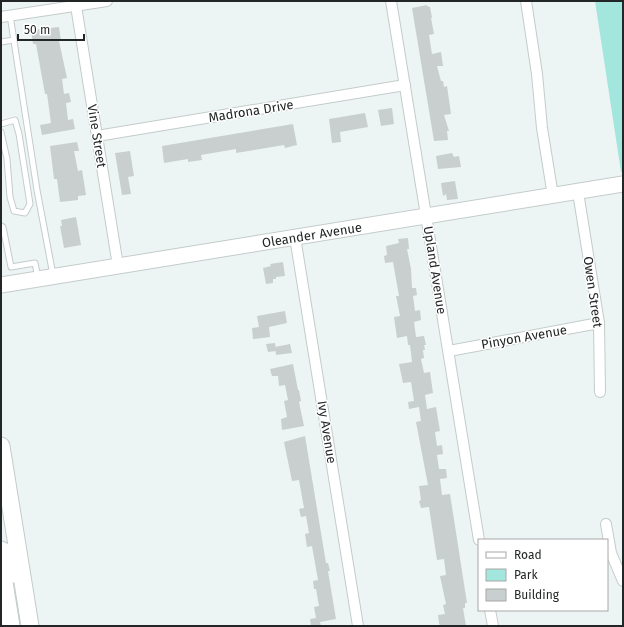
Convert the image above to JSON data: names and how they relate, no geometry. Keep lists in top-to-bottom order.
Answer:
{
  "streets": {
    "street": [
      "Madrona Drive",
      "Vine Street",
      "Oleander Avenue",
      "Upland Avenue",
      "Owen Street",
      "Pinyon Avenue",
      "Ivy Avenue"
    ]
  },
  "crossings": [
    ["Madrona Drive", "Vine Street"],
    ["Madrona Drive", "Upland Avenue"],
    ["Vine Street", "Oleander Avenue"],
    ["Oleander Avenue", "Upland Avenue"],
    ["Oleander Avenue", "Owen Street"],
    ["Oleander Avenue", "Ivy Avenue"],
    ["Upland Avenue", "Pinyon Avenue"],
    ["Owen Street", "Pinyon Avenue"]
  ],
  "legend": ["Road", "Park", "Building"],
  "scale_bar": "50 m"
}
